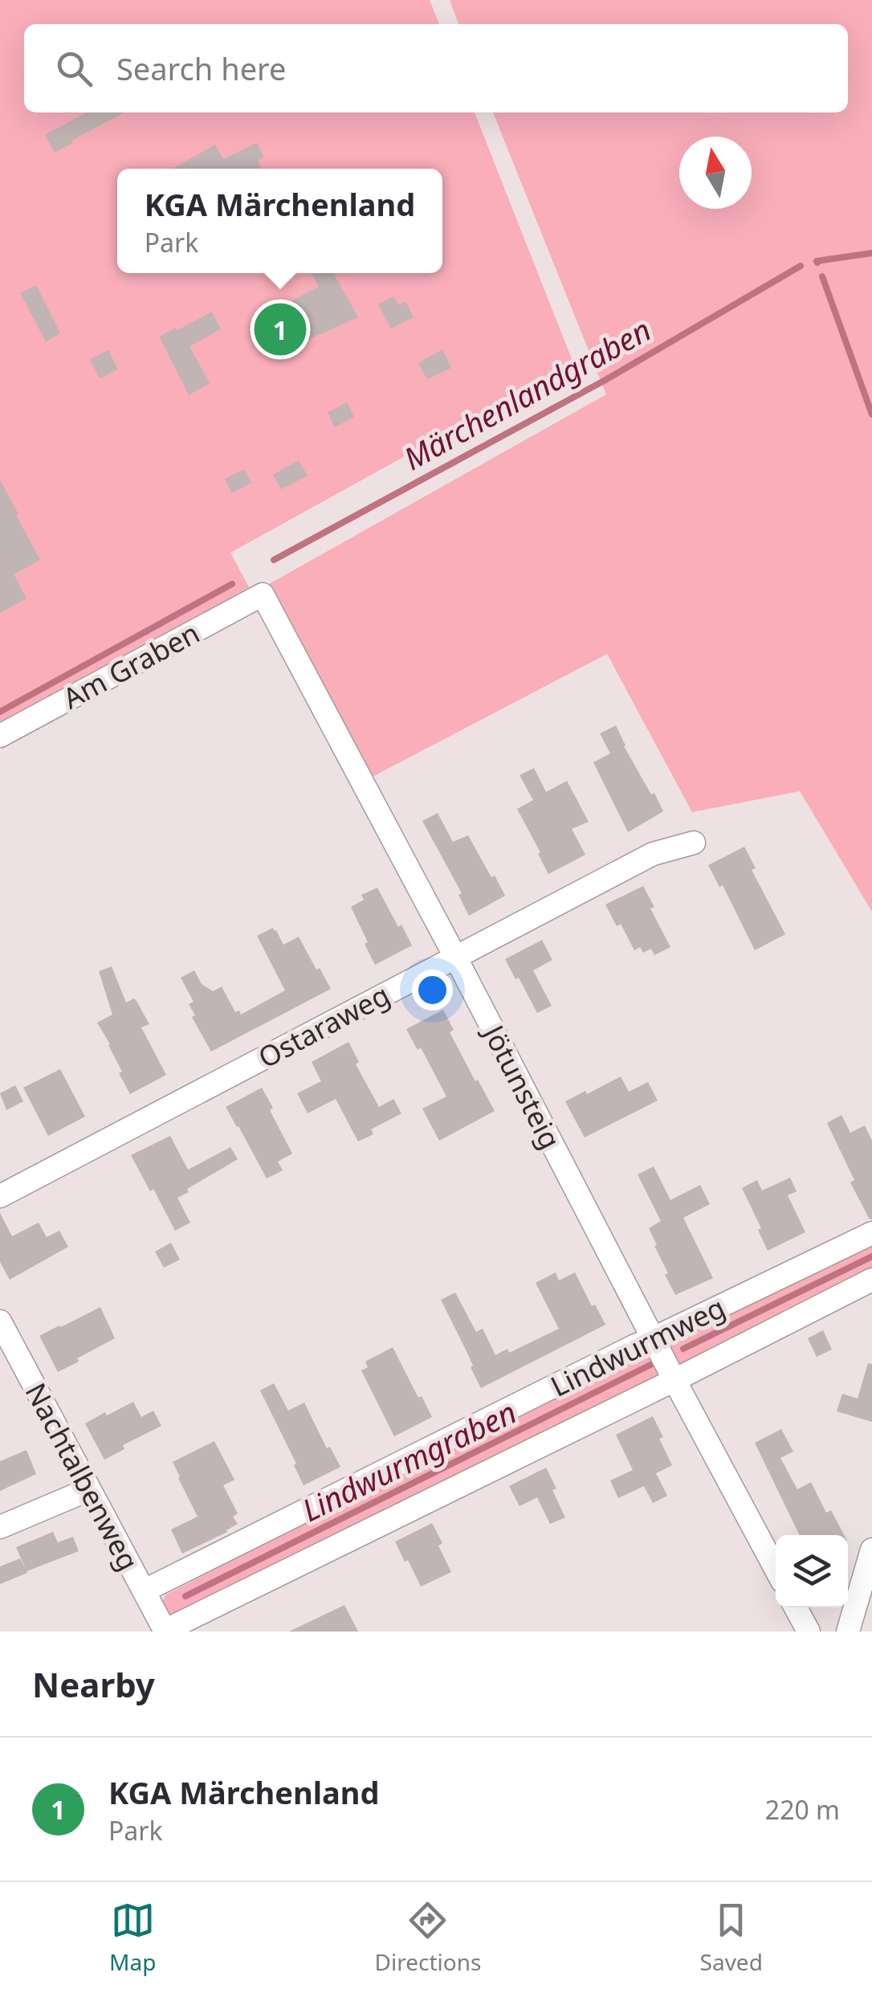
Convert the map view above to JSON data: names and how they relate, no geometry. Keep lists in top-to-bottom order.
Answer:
{
  "streets": {
    "street": [
      "Am Graben",
      "Ostaraweg",
      "Jötunsteig",
      "Lindwurmweg",
      "Nachtalbenweg"
    ]
  },
  "crossings": [
    ["Am Graben", "Jötunsteig"],
    ["Ostaraweg", "Jötunsteig"],
    ["Jötunsteig", "Lindwurmweg"],
    ["Lindwurmweg", "Nachtalbenweg"]
  ],
  "water": ["Märchenlandgraben", "Lindwurmgraben"],
  "north": "top",
  "page": {
    "search": "Search here",
    "popup": ["KGA Märchenland", "Park"],
    "pins": "1",
    "heading": "Nearby",
    "list": [
      {
        "mark": "1",
        "name": "KGA Märchenland",
        "note": "Park",
        "value": "220 m"
      }
    ],
    "nav": ["Map", "Directions", "Saved"]
  }
}
